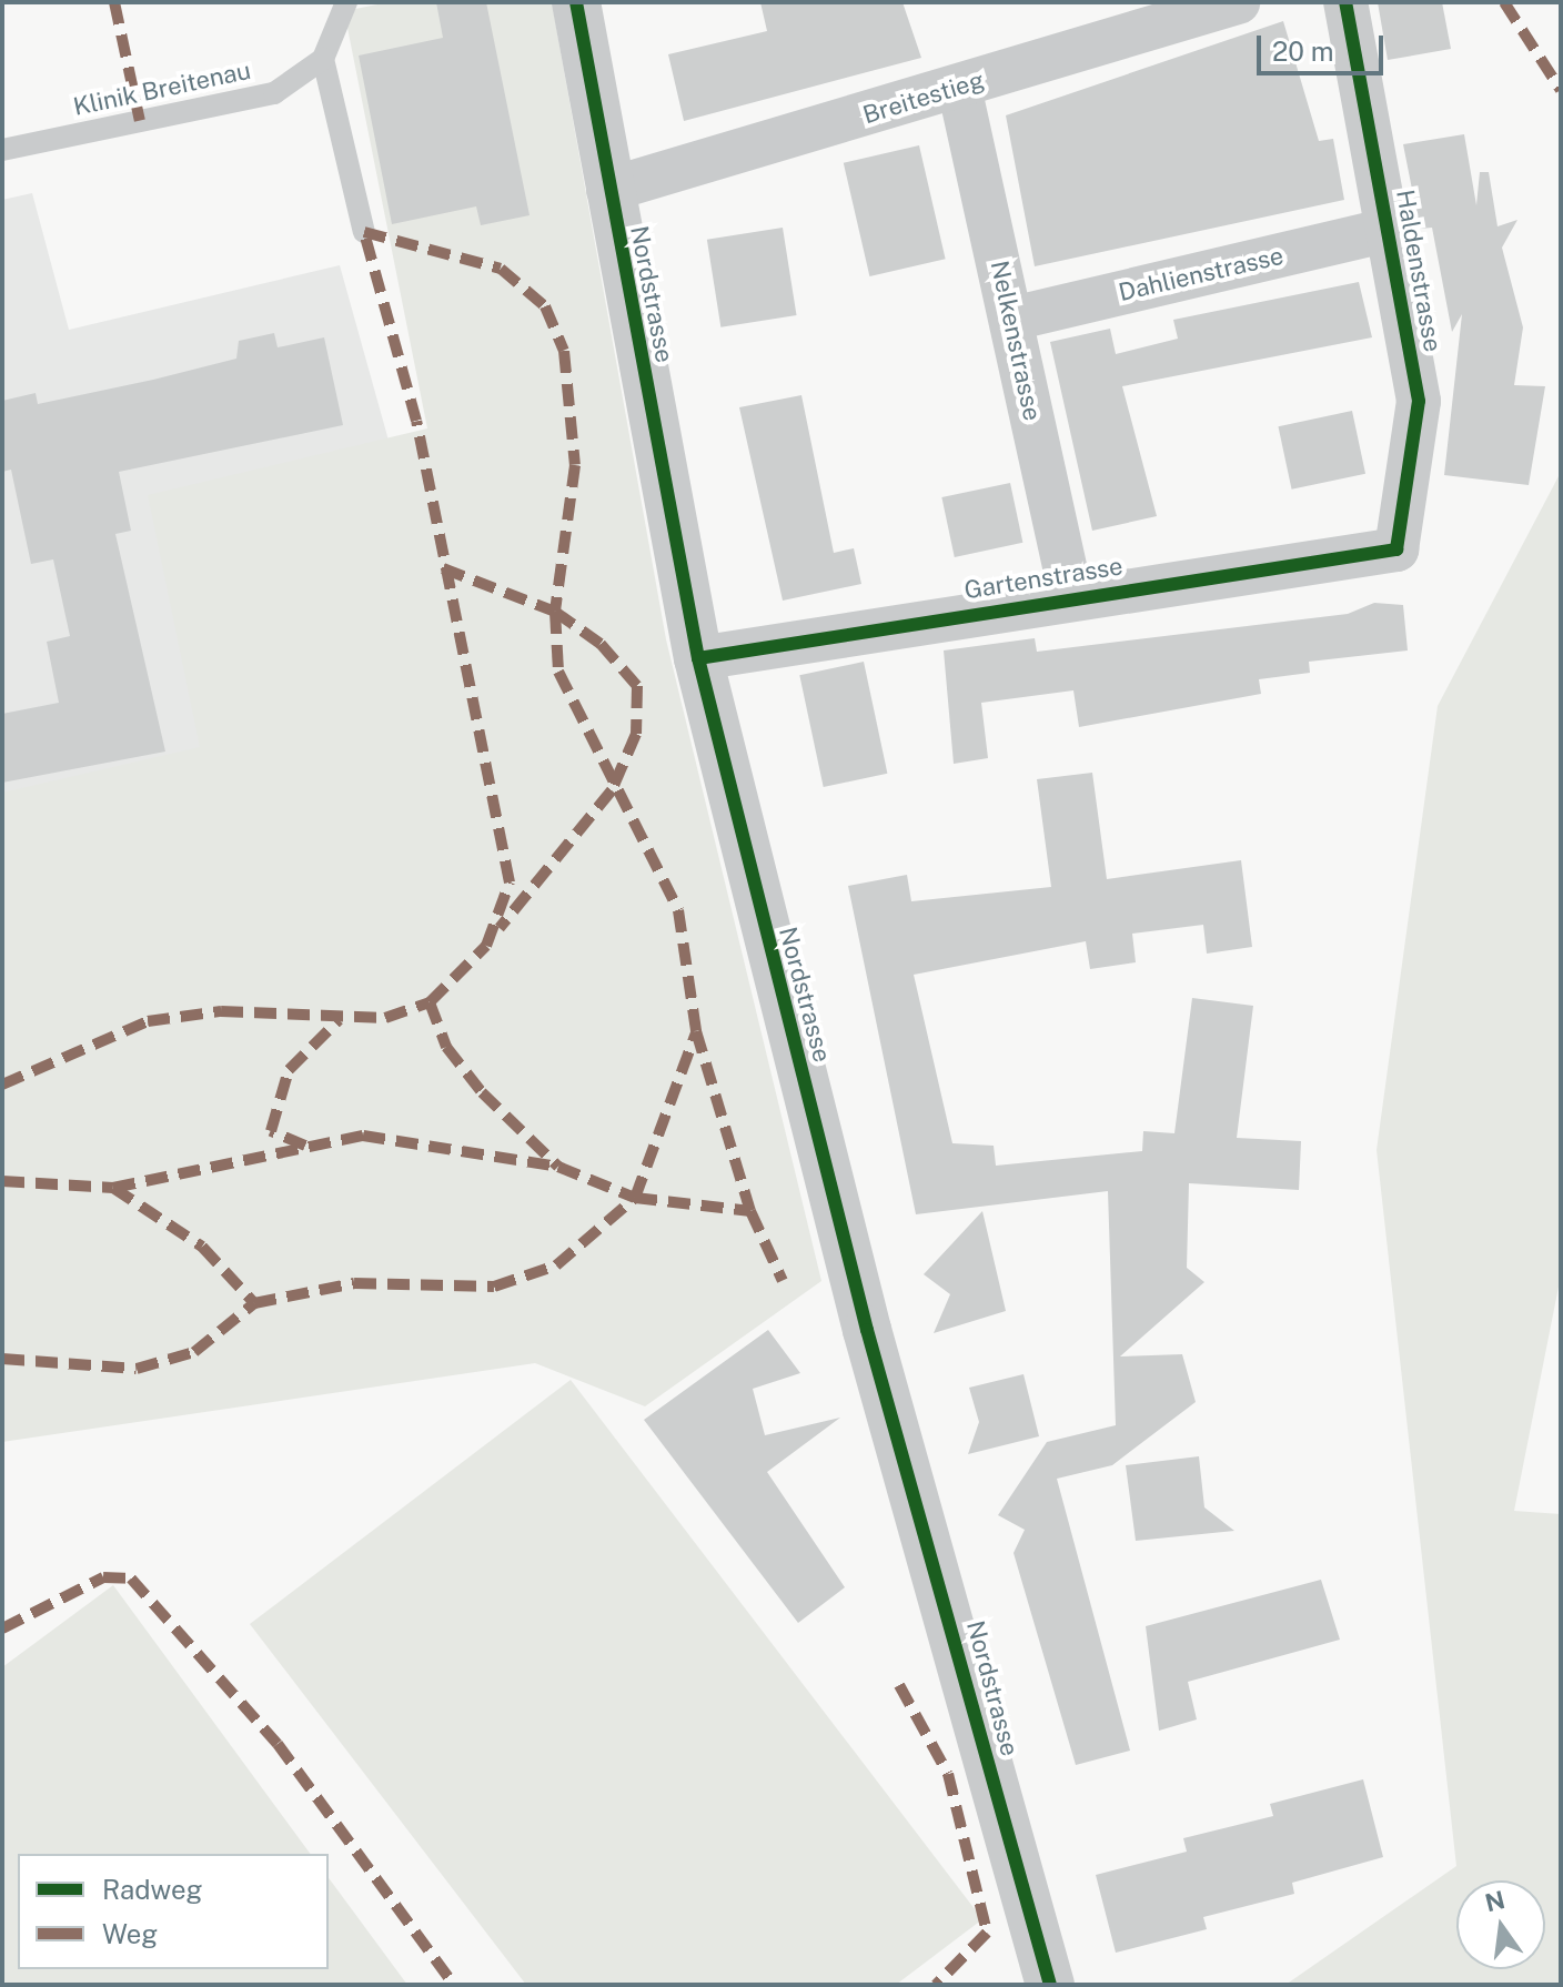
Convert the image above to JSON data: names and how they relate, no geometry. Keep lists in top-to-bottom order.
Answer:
{
  "streets": {
    "street": [
      "Breitestieg",
      "Haldenstrasse",
      "Dahlienstrasse",
      "Nordstrasse",
      "Nelkenstrasse",
      "Gartenstrasse"
    ],
    "lane": ["Klinik Breitenau"]
  },
  "crossings": [
    ["Breitestieg", "Nordstrasse"],
    ["Breitestieg", "Nelkenstrasse"],
    ["Haldenstrasse", "Dahlienstrasse"],
    ["Haldenstrasse", "Gartenstrasse"],
    ["Dahlienstrasse", "Nelkenstrasse"],
    ["Nordstrasse", "Gartenstrasse"],
    ["Nelkenstrasse", "Gartenstrasse"]
  ],
  "legend": ["Radweg", "Weg"],
  "scale_bar": "20 m",
  "north": "top"
}
